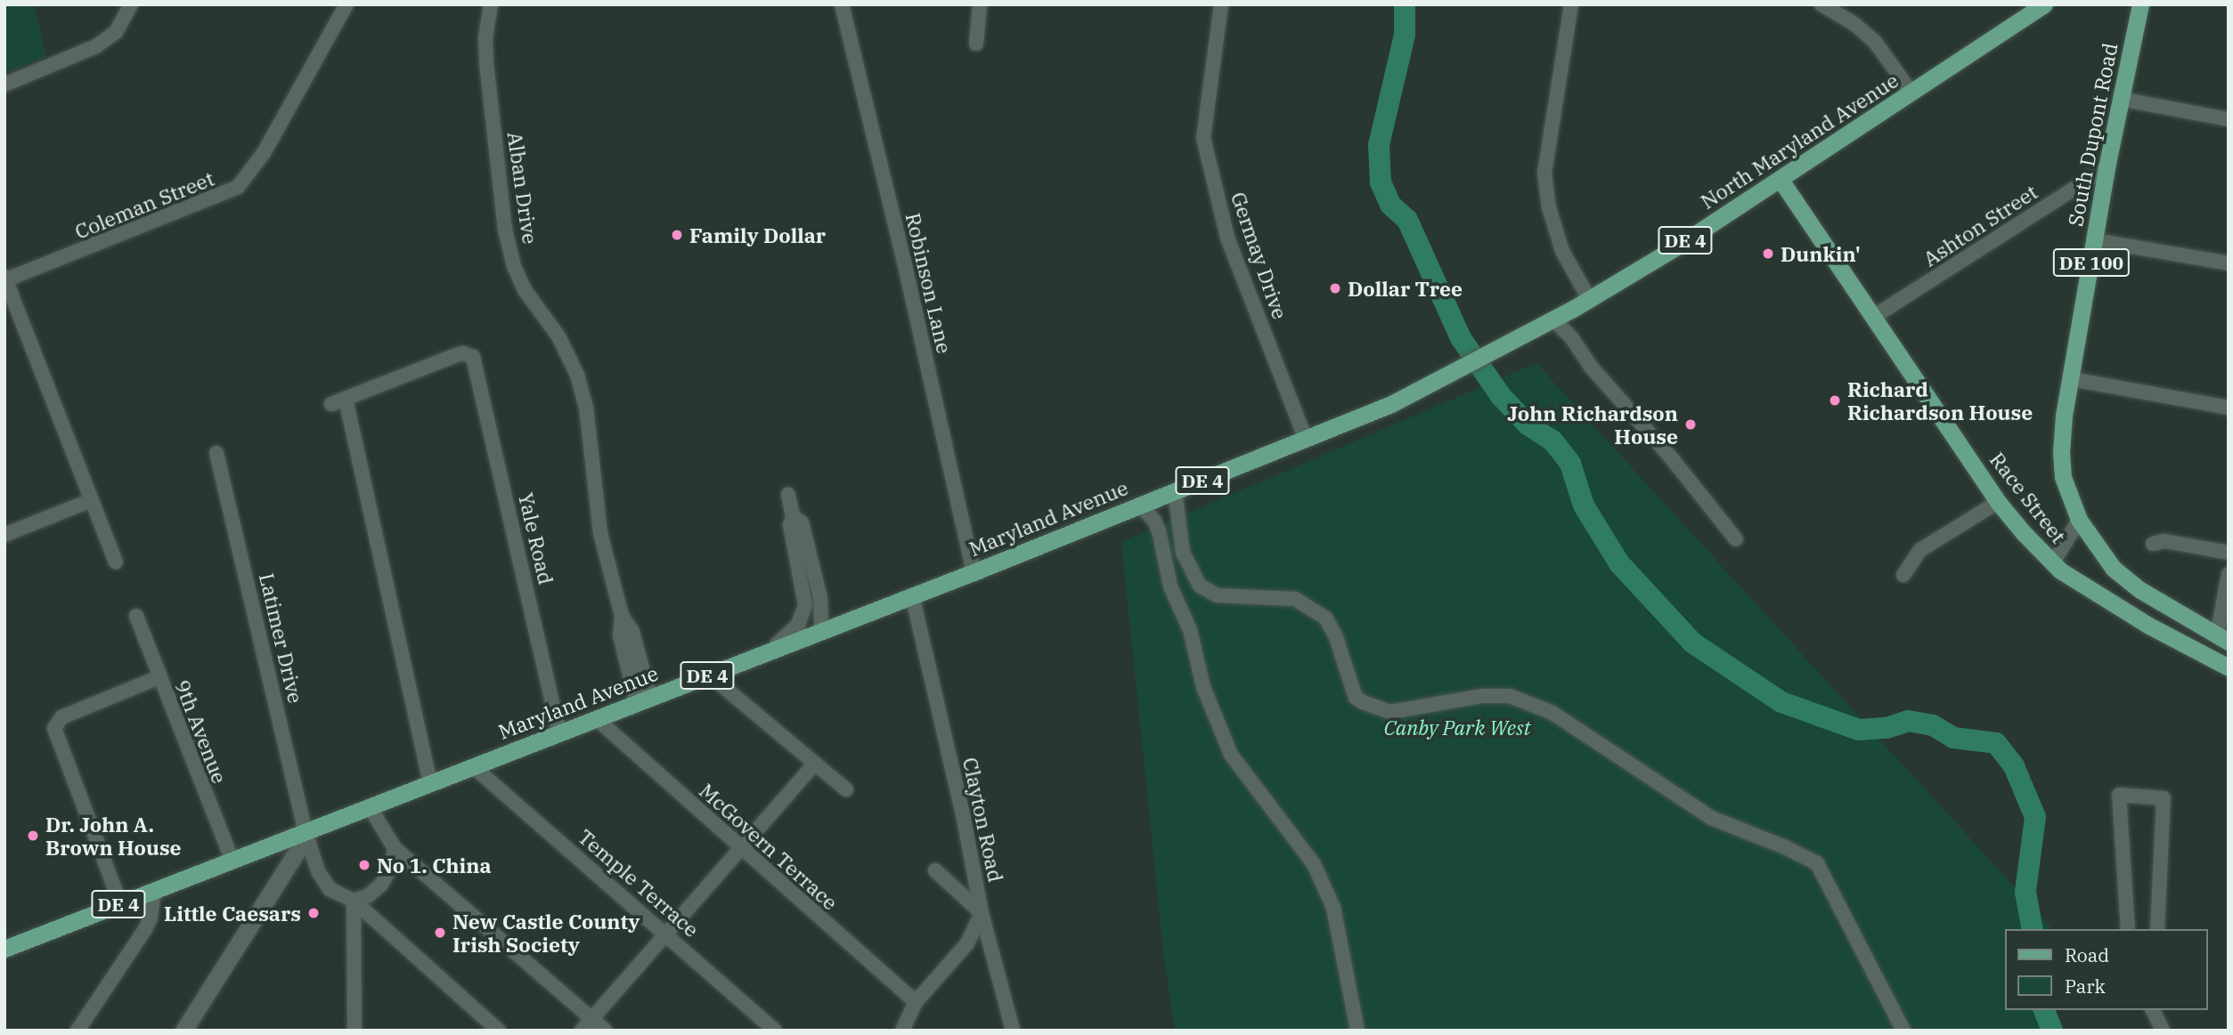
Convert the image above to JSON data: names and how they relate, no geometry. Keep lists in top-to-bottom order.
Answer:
{
  "streets": {
    "main road": [
      "South Dupont Road",
      "North Maryland Avenue",
      "DE 4",
      "DE 100",
      "Race Street",
      "Maryland Avenue"
    ],
    "street": [
      "Alban Drive",
      "Coleman Street",
      "Ashton Street",
      "Germay Drive",
      "Robinson Lane",
      "Yale Road",
      "Latimer Drive",
      "9th Avenue",
      "Clayton Road",
      "McGovern Terrace",
      "Temple Terrace"
    ]
  },
  "crossings": [
    ["South Dupont Road", "Ashton Street"],
    ["North Maryland Avenue", "Germay Drive"],
    ["North Maryland Avenue", "Race Street"],
    ["North Maryland Avenue", "Maryland Avenue"],
    ["Alban Drive", "Maryland Avenue"],
    ["Ashton Street", "Race Street"],
    ["Germay Drive", "Maryland Avenue"],
    ["Robinson Lane", "Maryland Avenue"],
    ["Maryland Avenue", "Yale Road"],
    ["Maryland Avenue", "Latimer Drive"],
    ["Maryland Avenue", "9th Avenue"],
    ["Maryland Avenue", "Clayton Road"],
    ["Maryland Avenue", "McGovern Terrace"],
    ["Maryland Avenue", "Temple Terrace"],
    ["Clayton Road", "McGovern Terrace"]
  ],
  "parks": ["Canby Park West"],
  "places": [
    "Family Dollar",
    "Dunkin'",
    "Dollar Tree",
    "Richard Richardson House",
    "John Richardson House",
    "Dr. John A. Brown House",
    "No 1. China",
    "Little Caesars",
    "New Castle County Irish Society"
  ],
  "legend": ["Road", "Park"]
}
